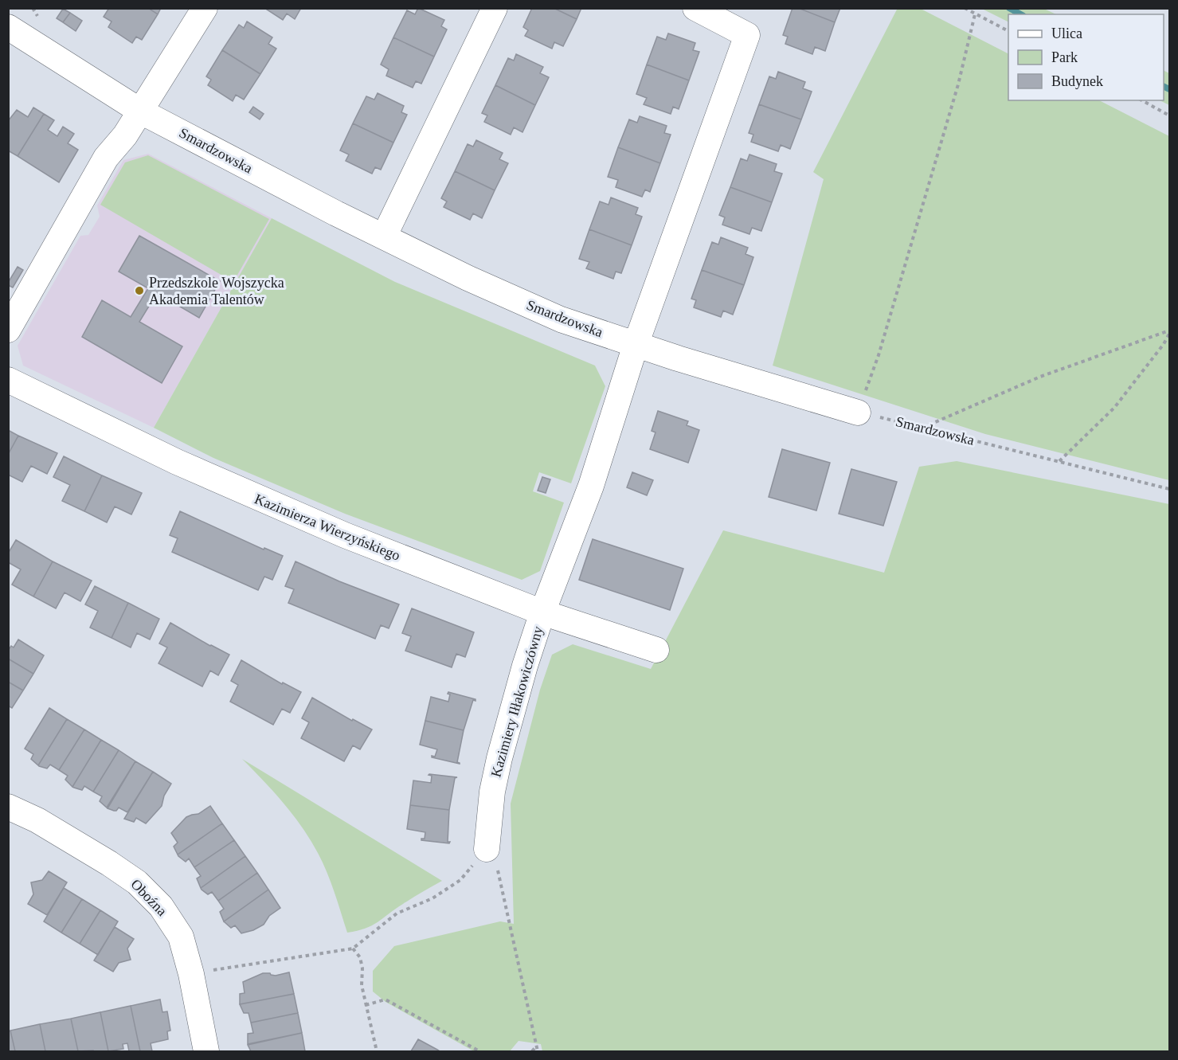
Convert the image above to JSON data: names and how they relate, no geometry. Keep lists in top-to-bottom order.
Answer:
{
  "streets": {
    "street": [
      "Smardzowska",
      "Kazimierza Wierzyńskiego",
      "Kazimiery Iłłakowiczówny",
      "Oboźna"
    ]
  },
  "crossings": [
    ["Smardzowska", "Kazimiery Iłłakowiczówny"],
    ["Kazimierza Wierzyńskiego", "Kazimiery Iłłakowiczówny"]
  ],
  "places": ["Przedszkole Wojszycka Akademia Talentów"],
  "legend": ["Ulica", "Park", "Budynek"]
}
